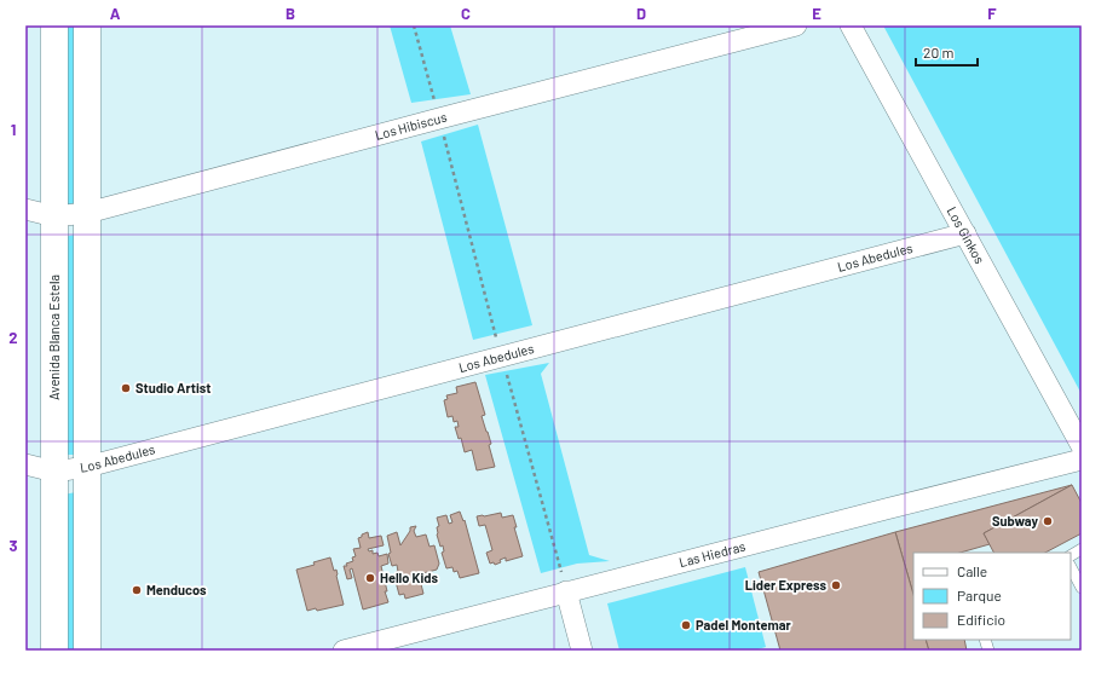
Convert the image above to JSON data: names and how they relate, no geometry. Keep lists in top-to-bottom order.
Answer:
{
  "streets": {
    "main road": ["Avenida Blanca Estela"],
    "street": [
      "Los Hibiscus",
      "Los Ginkos",
      "Los Abedules",
      "Las Hiedras"
    ]
  },
  "crossings": [
    ["Los Hibiscus", "Avenida Blanca Estela"],
    ["Los Ginkos", "Los Abedules"],
    ["Los Abedules", "Avenida Blanca Estela"]
  ],
  "places": [
    "Studio Artist",
    "Subway",
    "Hello Kids",
    "Lider Express",
    "Menducos",
    "Padel Montemar"
  ],
  "legend": ["Calle", "Parque", "Edificio"],
  "scale_bar": "20 m",
  "grid": {
    "columns": [
      "A",
      "B",
      "C",
      "D",
      "E",
      "F"
    ],
    "rows": ["1", "2", "3"]
  }
}
